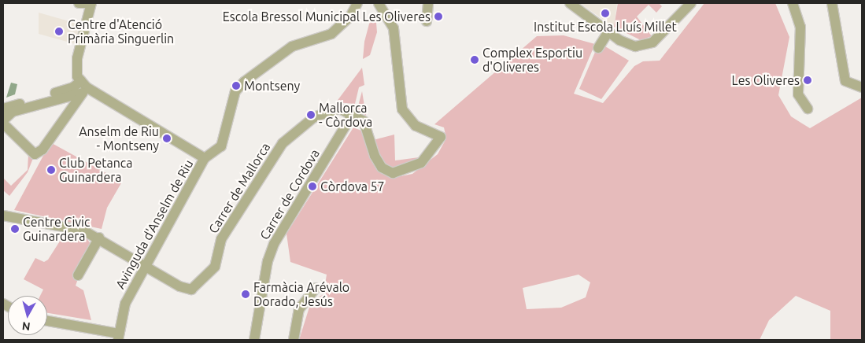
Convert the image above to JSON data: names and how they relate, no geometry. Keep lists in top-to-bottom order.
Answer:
{
  "streets": {
    "street": ["Carrer de Mallorca", "Carrer de Cordova", "Avinguda d'Anselm de Riu"]
  },
  "crossings": [
    ["Carrer de Mallorca", "Carrer de Cordova"],
    ["Carrer de Mallorca", "Avinguda d'Anselm de Riu"]
  ],
  "places": [
    "Institut Escola Lluís Millet",
    "Escola Bressol Municipal Les Oliveres",
    "Centre d'Atenció Primària Singuerlin",
    "Complex Esportiu d'Oliveres",
    "Les Oliveres",
    "Montseny",
    "Mallorca - Còrdova",
    "Anselm de Riu - Montseny",
    "Club Petanca Guinardera",
    "Còrdova 57",
    "Centre Civic Guinardera",
    "Farmàcia Arévalo Dorado, Jesús"
  ],
  "north": "bottom"
}
